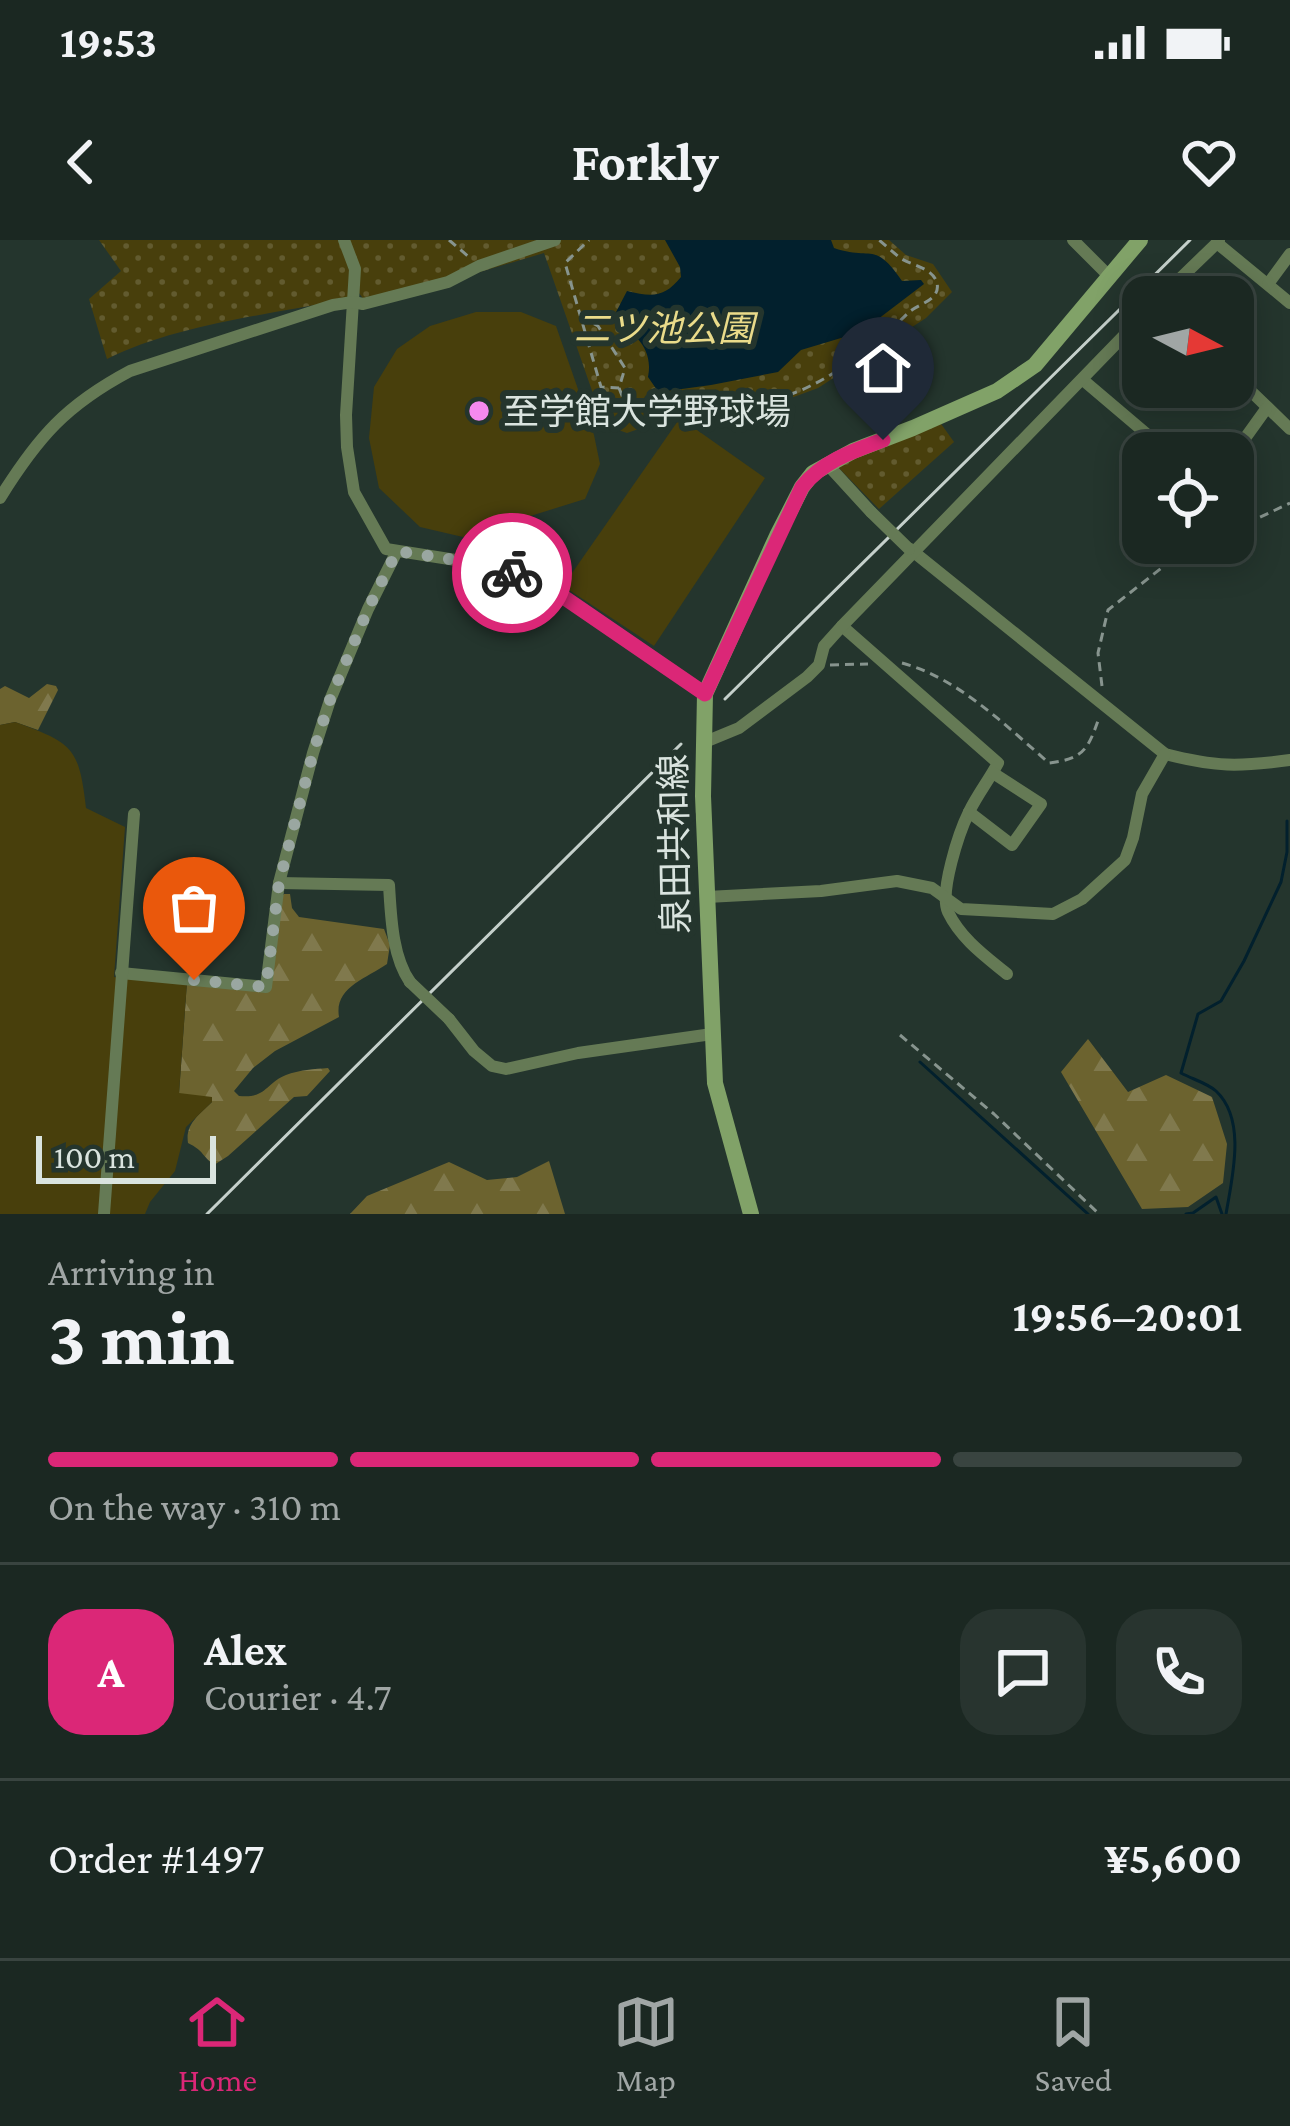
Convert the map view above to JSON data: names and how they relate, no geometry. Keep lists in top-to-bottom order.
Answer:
{
  "streets": {
    "main road": ["泉田共和線"]
  },
  "parks": ["二ツ池公園"],
  "places": ["至学館大学野球場"],
  "scale_bar": "100 m",
  "north": "right",
  "page": {
    "status": "19:53",
    "header": "Forkly",
    "scale": "100 m",
    "heading": ["3 min", "Arriving in", "19:56–20:01"],
    "panel": [
      "Alex",
      "Courier · 4.7",
      "Order #1497",
      "¥5,600"
    ],
    "bar": "On the way · 310 m",
    "round": "A",
    "tabs": ["Home", "Map", "Saved"]
  }
}
